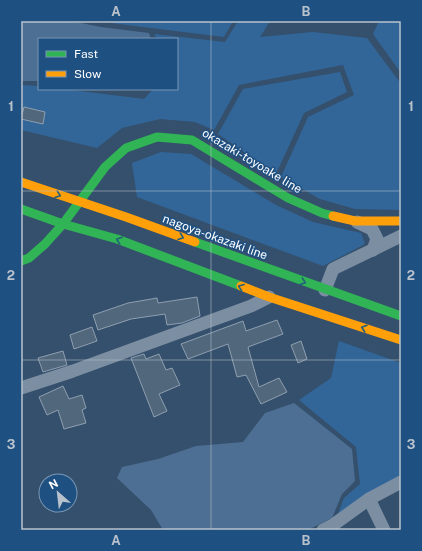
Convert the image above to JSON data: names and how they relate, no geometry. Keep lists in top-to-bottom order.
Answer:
{
  "streets": {
    "main road": ["okazaki-toyoake line", "nagoya-okazaki line"]
  },
  "crossings": [
    ["okazaki-toyoake line", "nagoya-okazaki line"]
  ],
  "legend": ["Fast", "Slow"],
  "north": "top left",
  "grid": {
    "columns": ["A", "B"],
    "rows": ["1", "2", "3"]
  }
}
